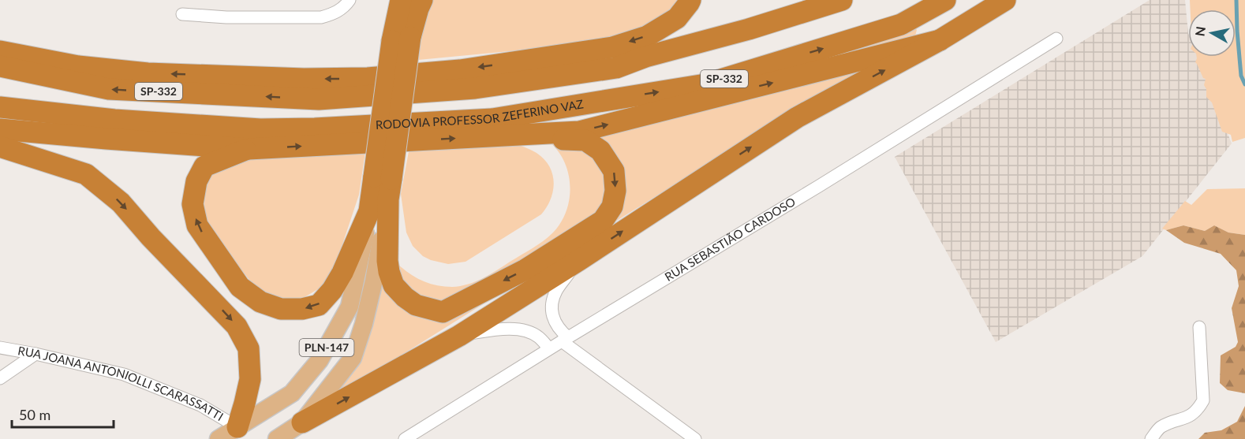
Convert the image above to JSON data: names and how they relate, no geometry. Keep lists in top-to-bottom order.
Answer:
{
  "streets": {
    "highway": ["SP-332", "RODOVIA PROFESSOR ZEFERINO VAZ"],
    "main road": ["PLN-147"],
    "street": ["RUA SEBASTIÃO CARDOSO", "RUA JOANA ANTONIOLLI SCARASSATTI"]
  },
  "crossings": [
    ["PLN-147", "RUA JOANA ANTONIOLLI SCARASSATTI"]
  ],
  "scale_bar": "50 m",
  "north": "left"
}
